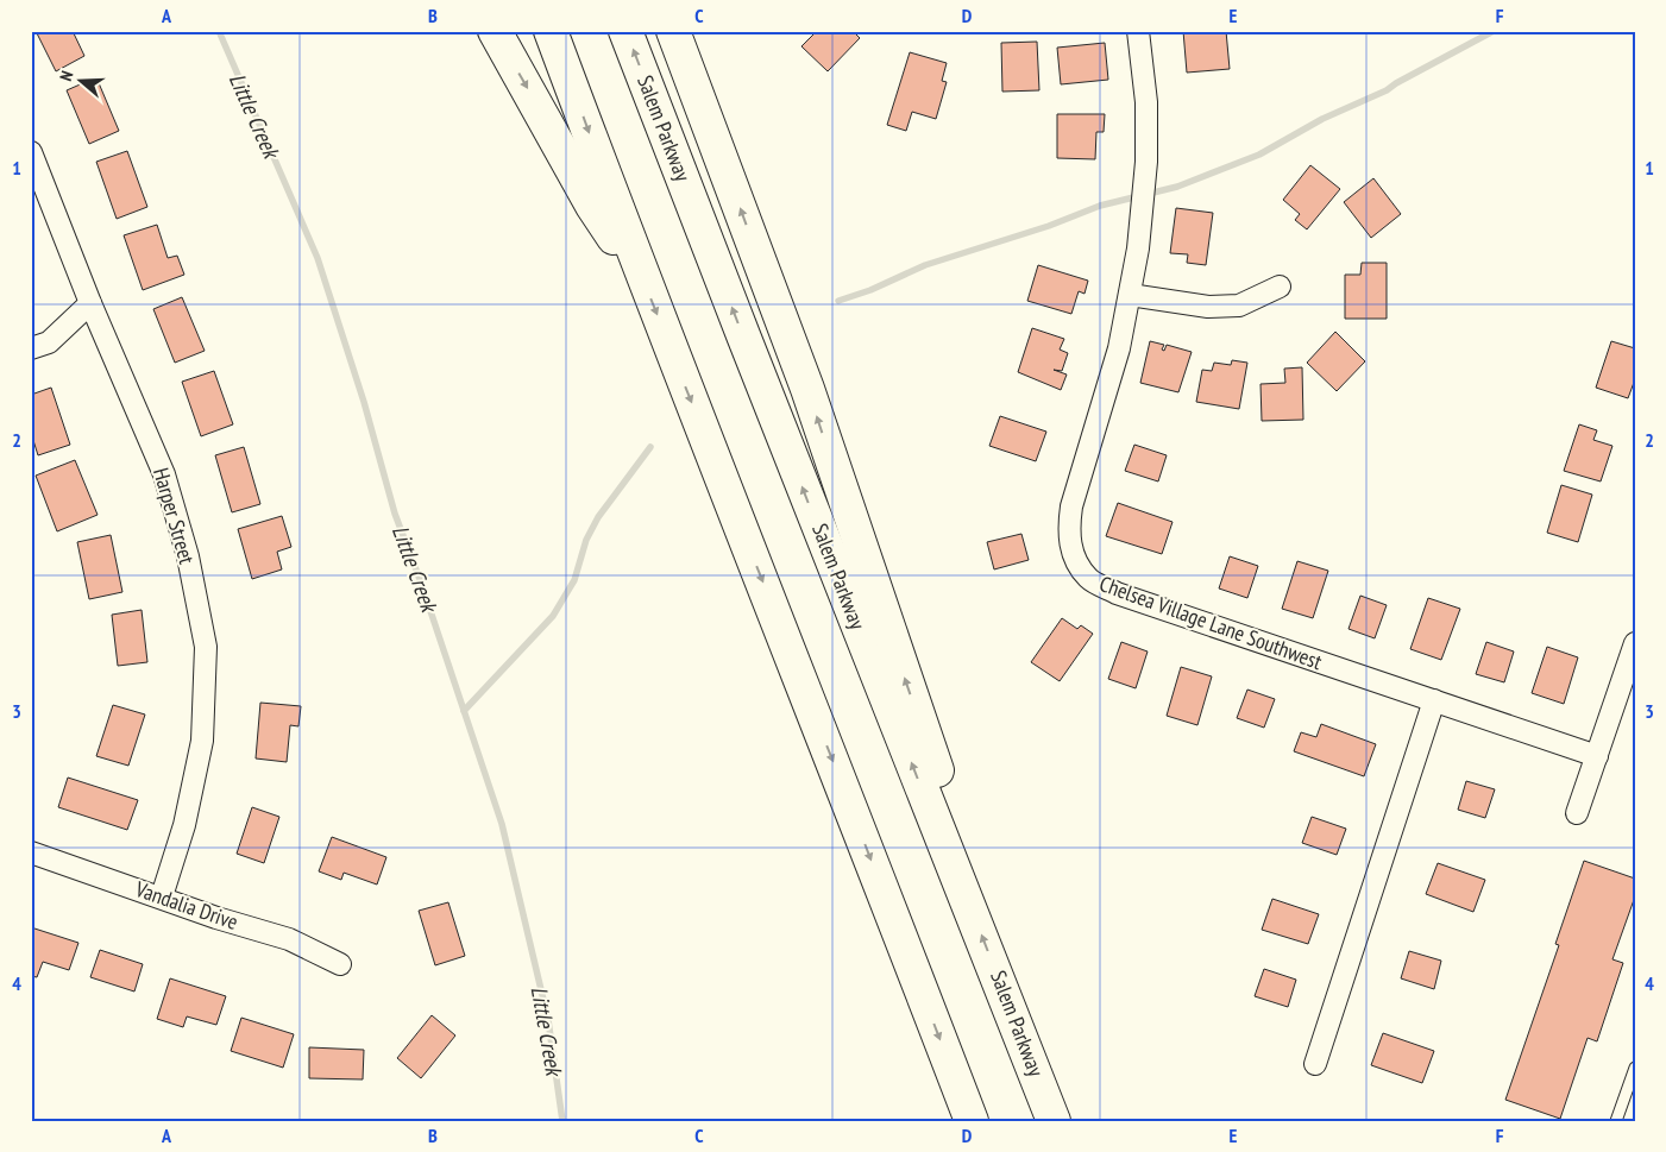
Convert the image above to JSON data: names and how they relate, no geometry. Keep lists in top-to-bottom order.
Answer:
{
  "streets": {
    "highway": ["Salem Parkway"],
    "street": ["Harper Street", "Chelsea Village Lane Southwest", "Vandalia Drive"]
  },
  "crossings": [
    ["Harper Street", "Vandalia Drive"]
  ],
  "water": ["Little Creek"],
  "north": "left",
  "grid": {
    "columns": [
      "A",
      "B",
      "C",
      "D",
      "E",
      "F"
    ],
    "rows": [
      "1",
      "2",
      "3",
      "4"
    ]
  }
}
